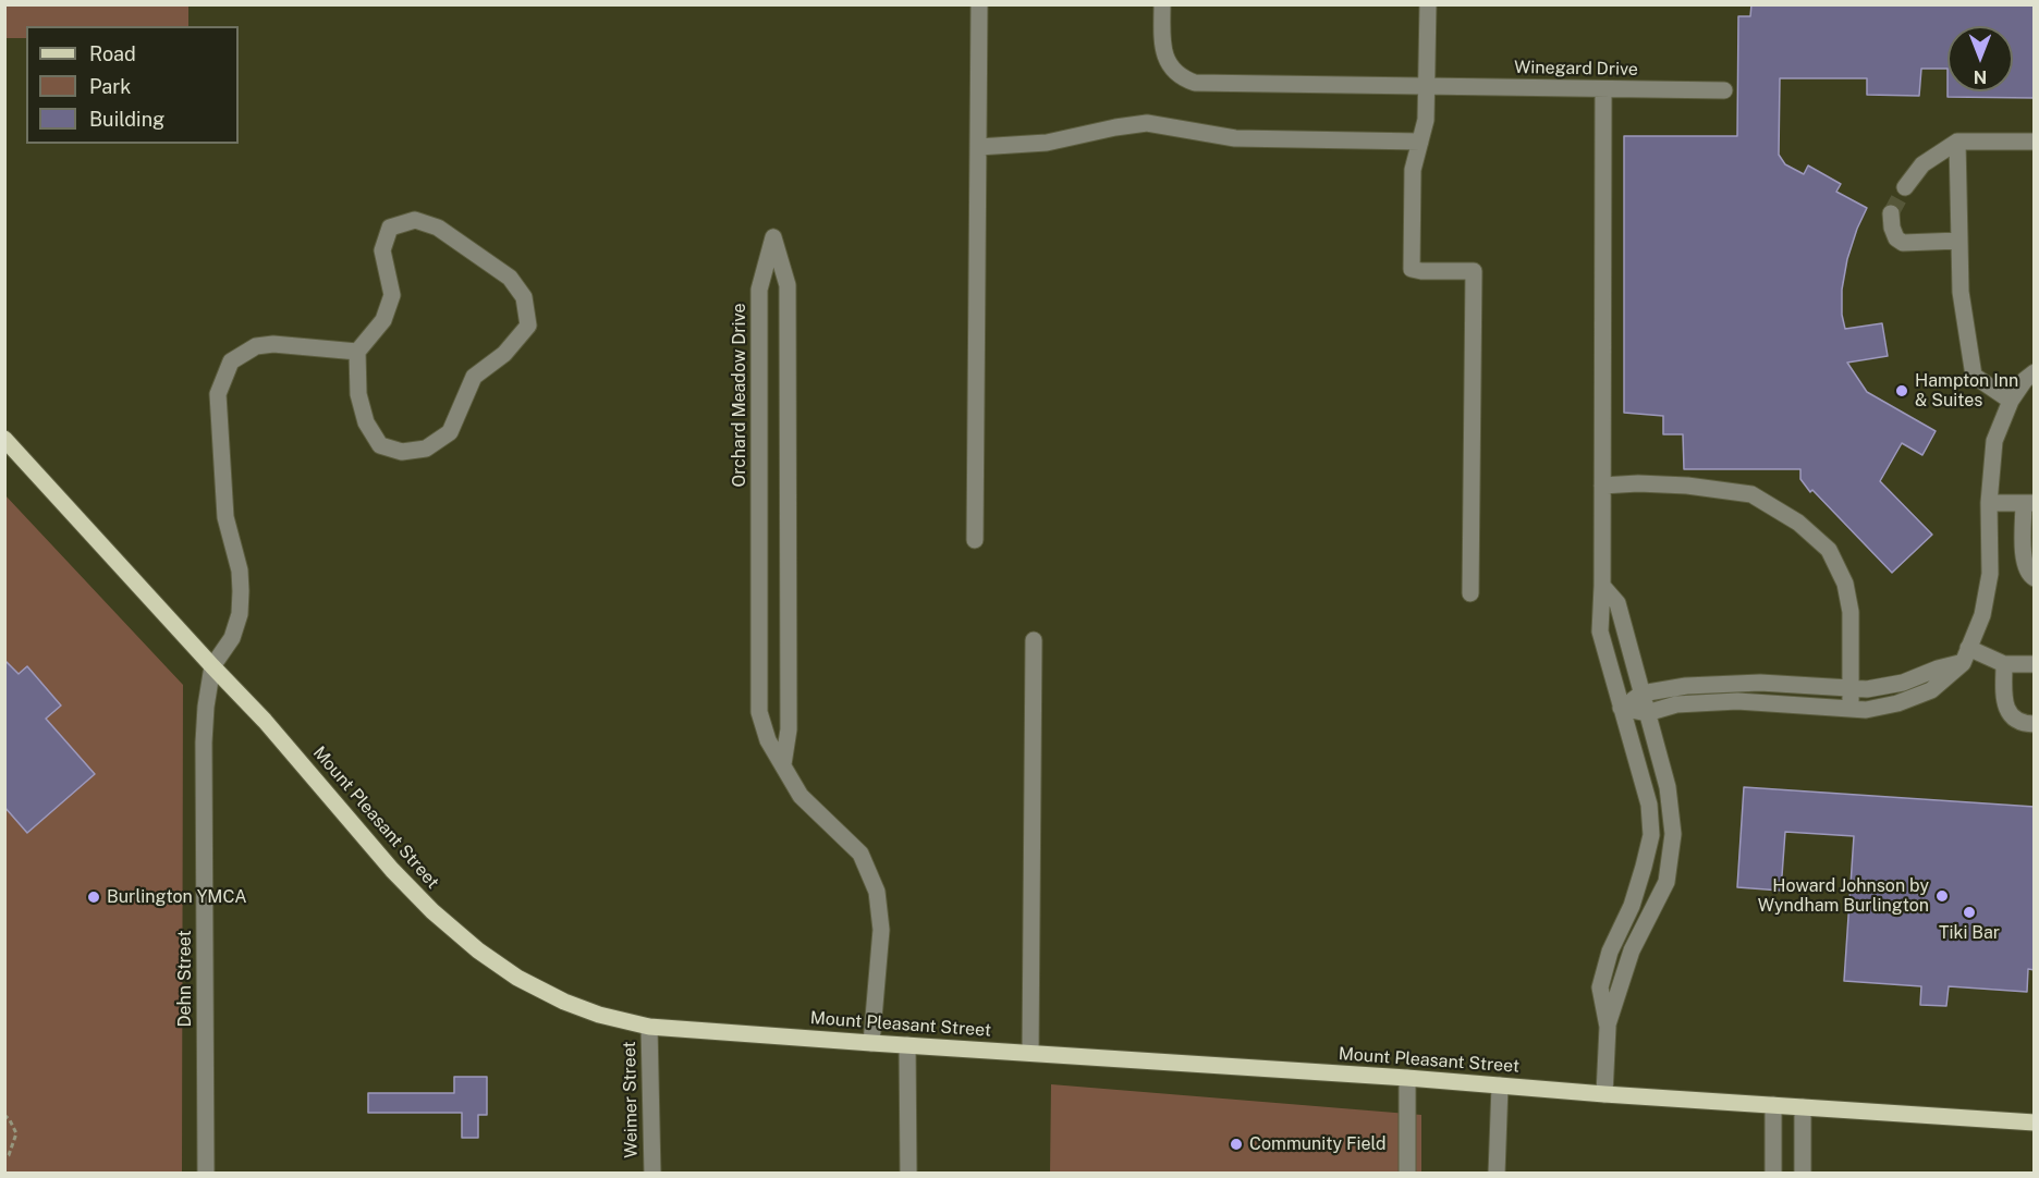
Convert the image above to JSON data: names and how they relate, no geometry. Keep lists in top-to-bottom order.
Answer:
{
  "streets": {
    "main road": ["Mount Pleasant Street"],
    "street": [
      "Winegard Drive",
      "Orchard Meadow Drive",
      "Dehn Street",
      "Weimer Street"
    ]
  },
  "crossings": [
    ["Orchard Meadow Drive", "Mount Pleasant Street"],
    ["Mount Pleasant Street", "Dehn Street"],
    ["Mount Pleasant Street", "Weimer Street"]
  ],
  "places": [
    "Hampton Inn & Suites",
    "Howard Johnson by Wyndham Burlington",
    "Burlington YMCA",
    "Tiki Bar",
    "Community Field"
  ],
  "legend": ["Road", "Park", "Building"],
  "north": "bottom"
}
